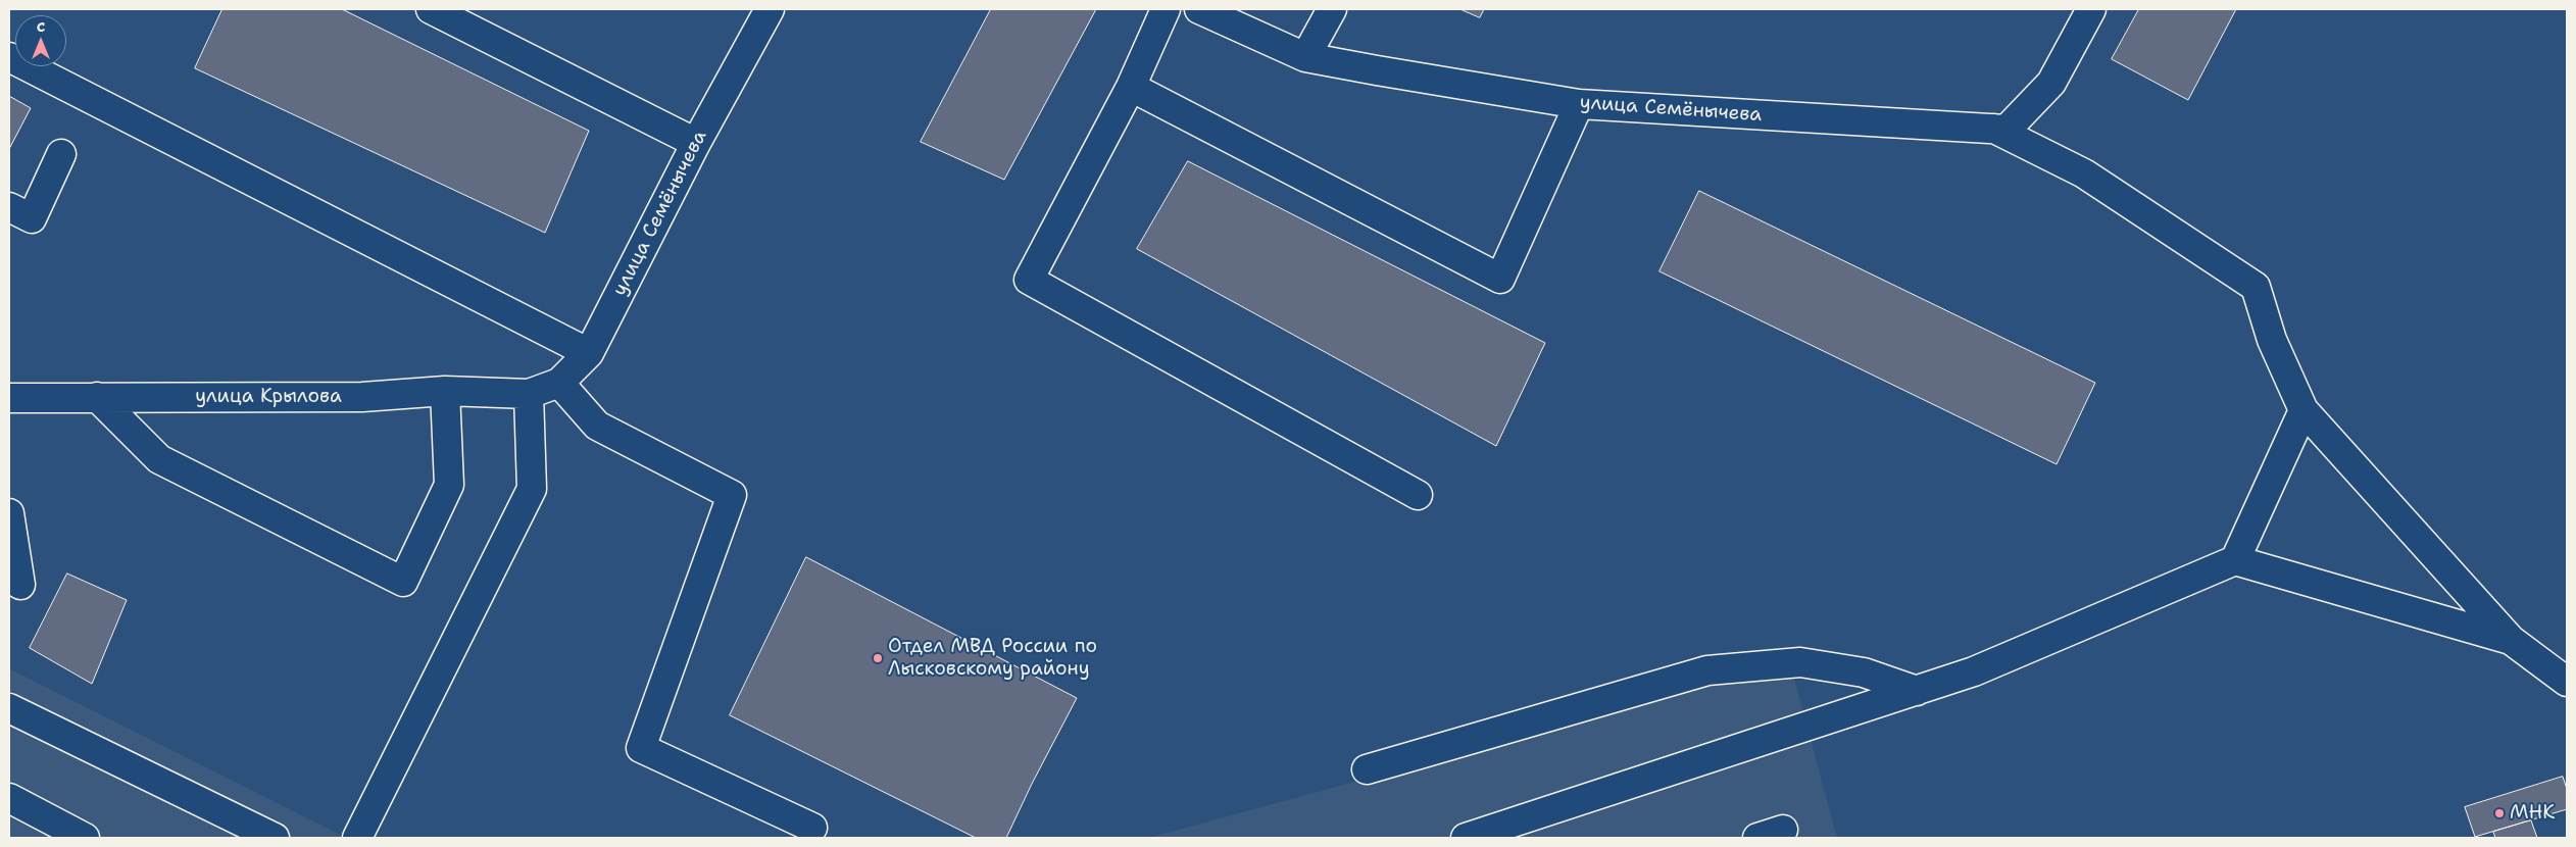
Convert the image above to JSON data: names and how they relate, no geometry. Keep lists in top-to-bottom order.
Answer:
{
  "streets": {
    "street": ["улица Семёнычева", "улица Крылова"]
  },
  "crossings": [
    ["улица Семёнычева", "улица Крылова"]
  ],
  "places": ["Отдел МВД России по Лысковскому району", "МНК"],
  "north": "top"
}
